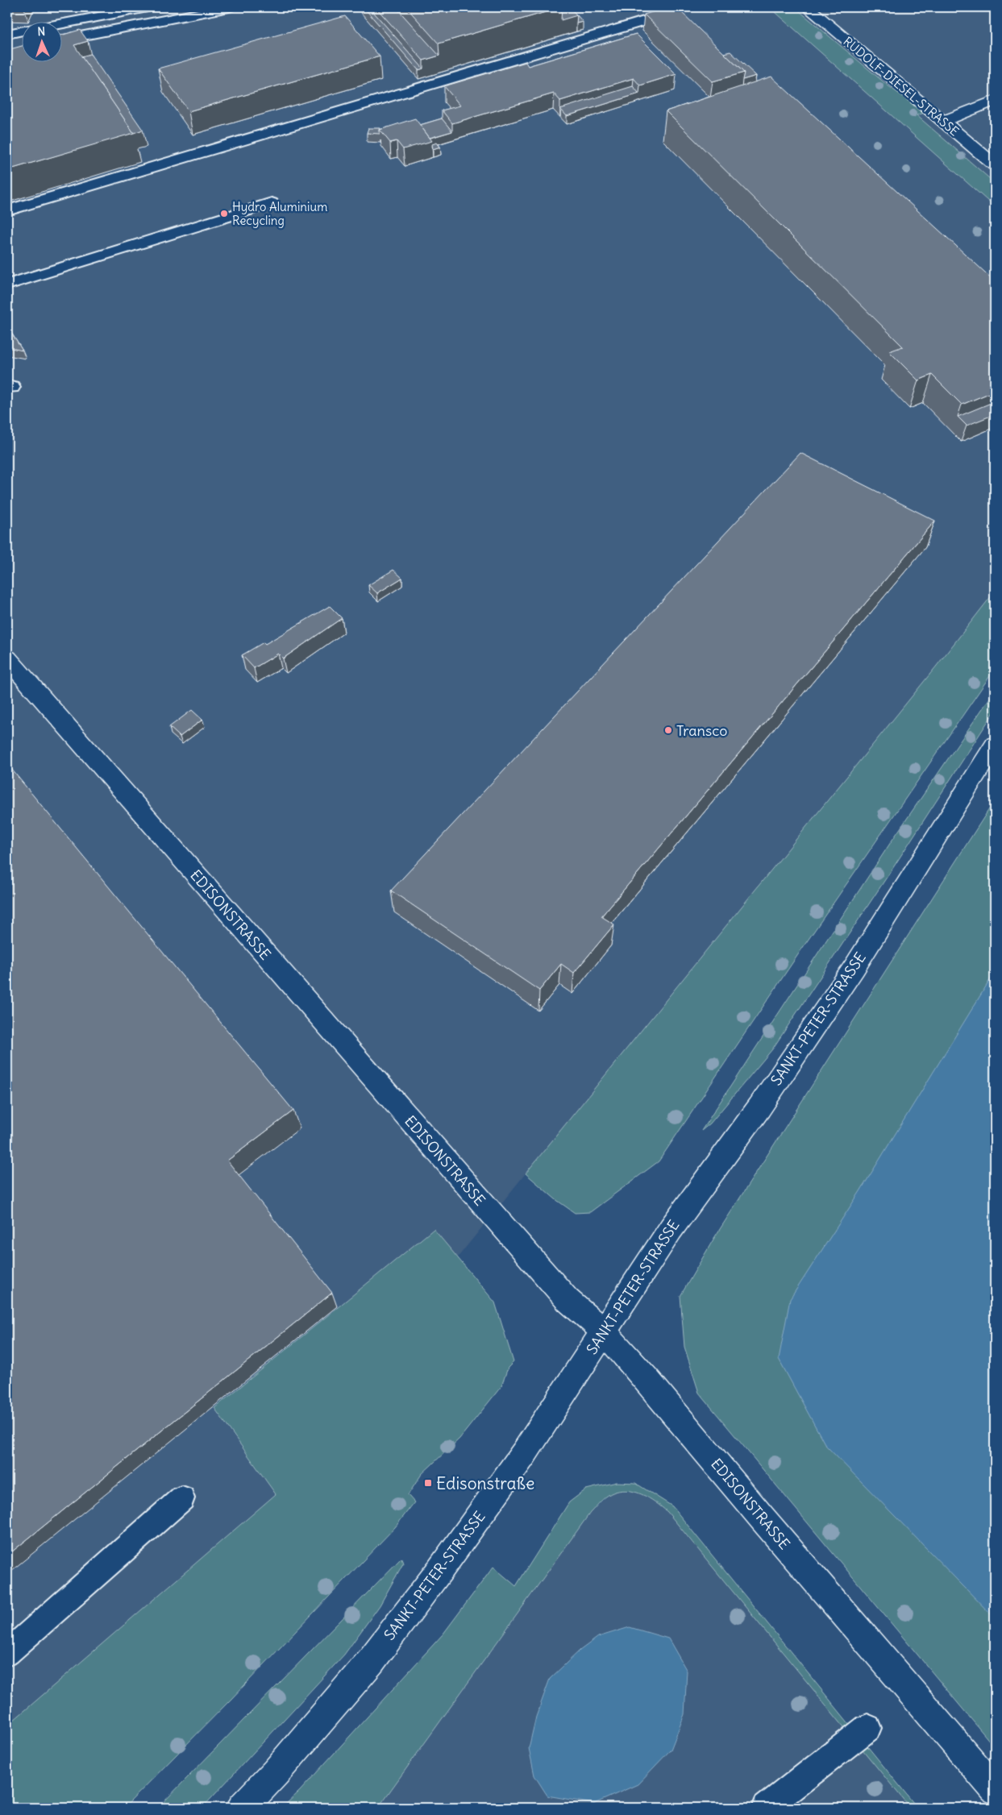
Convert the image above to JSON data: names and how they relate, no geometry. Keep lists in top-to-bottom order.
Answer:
{
  "streets": {
    "street": ["RUDOLF-DIESEL-STRASSE", "EDISONSTRASSE", "SANKT-PETER-STRASSE"]
  },
  "crossings": [
    ["EDISONSTRASSE", "SANKT-PETER-STRASSE"]
  ],
  "places": {
    "other": ["Hydro Aluminium Recycling", "Transco"],
    "transit": ["Edisonstraße"]
  },
  "north": "top"
}
